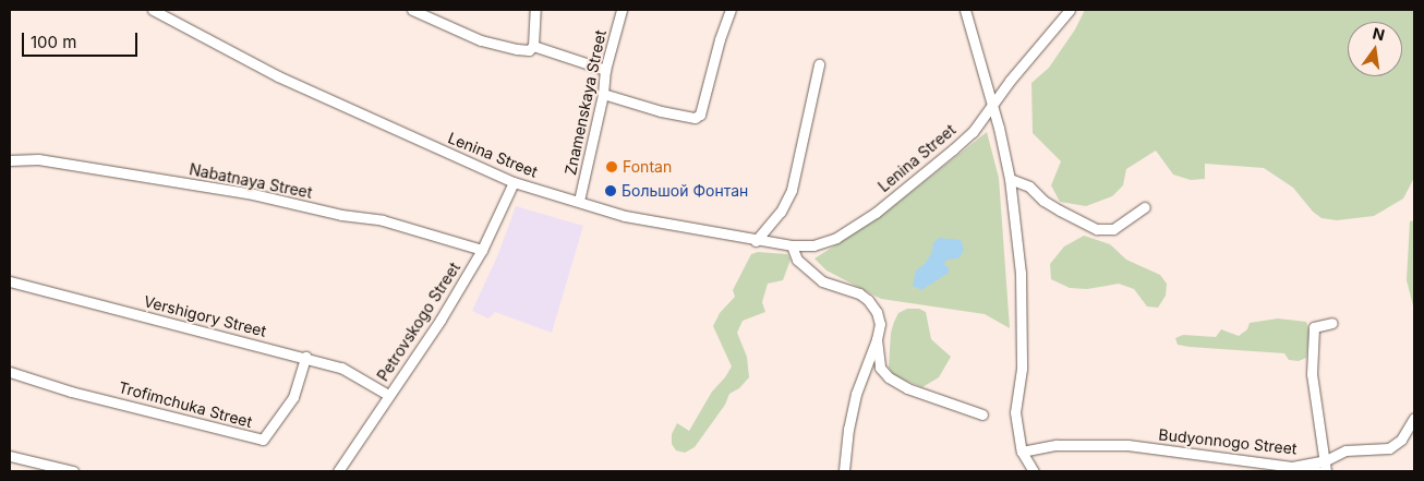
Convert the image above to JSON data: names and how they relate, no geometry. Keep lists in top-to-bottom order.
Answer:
{
  "streets": {
    "street": [
      "Znamenskaya Street",
      "Lenina Street",
      "Nabatnaya Street",
      "Vershigory Street",
      "Petrovskogo Street",
      "Trofimchuka Street",
      "Budyonnogo Street"
    ]
  },
  "crossings": [
    ["Znamenskaya Street", "Lenina Street"],
    ["Lenina Street", "Petrovskogo Street"],
    ["Nabatnaya Street", "Petrovskogo Street"],
    ["Vershigory Street", "Petrovskogo Street"],
    ["Vershigory Street", "Trofimchuka Street"]
  ],
  "places": ["Fontan", "Большой Фонтан"],
  "scale_bar": "100 m",
  "north": "top"
}
